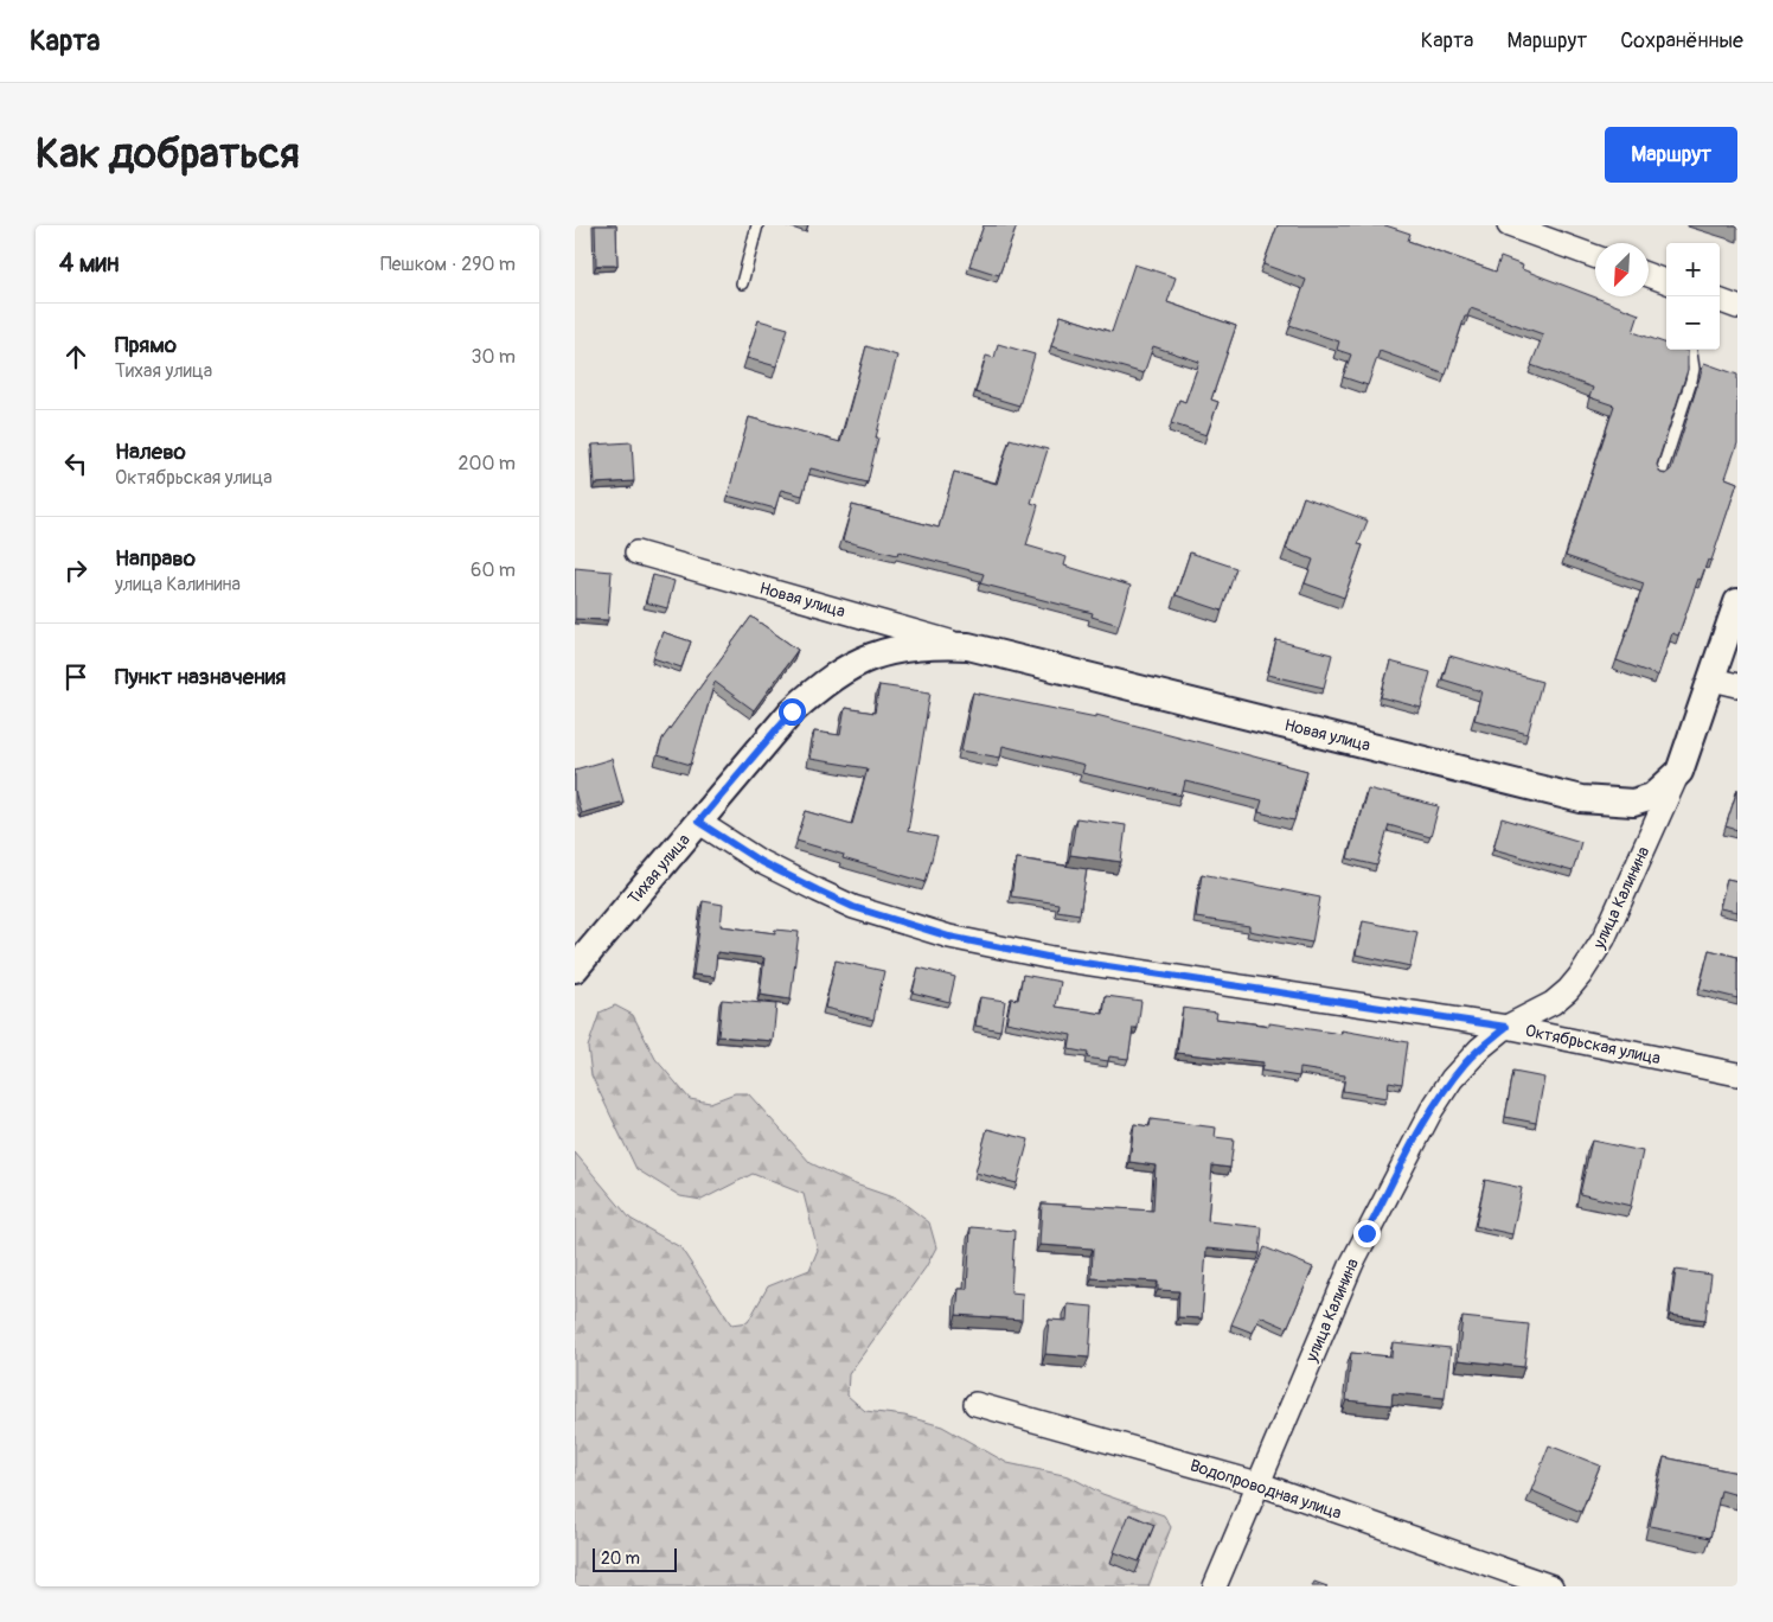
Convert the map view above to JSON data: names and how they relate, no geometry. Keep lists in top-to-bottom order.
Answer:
{
  "streets": {
    "street": [
      "Новая улица",
      "Тихая улица",
      "улица Калинина",
      "Октябрьская улица",
      "Водопроводная улица"
    ]
  },
  "crossings": [
    ["Новая улица", "Тихая улица"],
    ["Новая улица", "улица Калинина"],
    ["Тихая улица", "Октябрьская улица"],
    ["улица Калинина", "Октябрьская улица"],
    ["улица Калинина", "Водопроводная улица"]
  ],
  "scale_bar": "20 m",
  "north": "bottom left",
  "page": {
    "header": "Карта",
    "nav": ["Карта", "Маршрут", "Сохранённые"],
    "buttons": "Маршрут",
    "title": "Как добраться",
    "heading": ["4 мин", "Пешком · 290 m"],
    "map_buttons": ["+", "−"],
    "list": [
      ["Прямо", "Тихая улица", "30 m"],
      ["Налево", "Октябрьская улица", "200 m"],
      ["Направо", "улица Калинина", "60 m"],
      "Пункт назначения"
    ],
    "scale": "20 m"
  }
}
